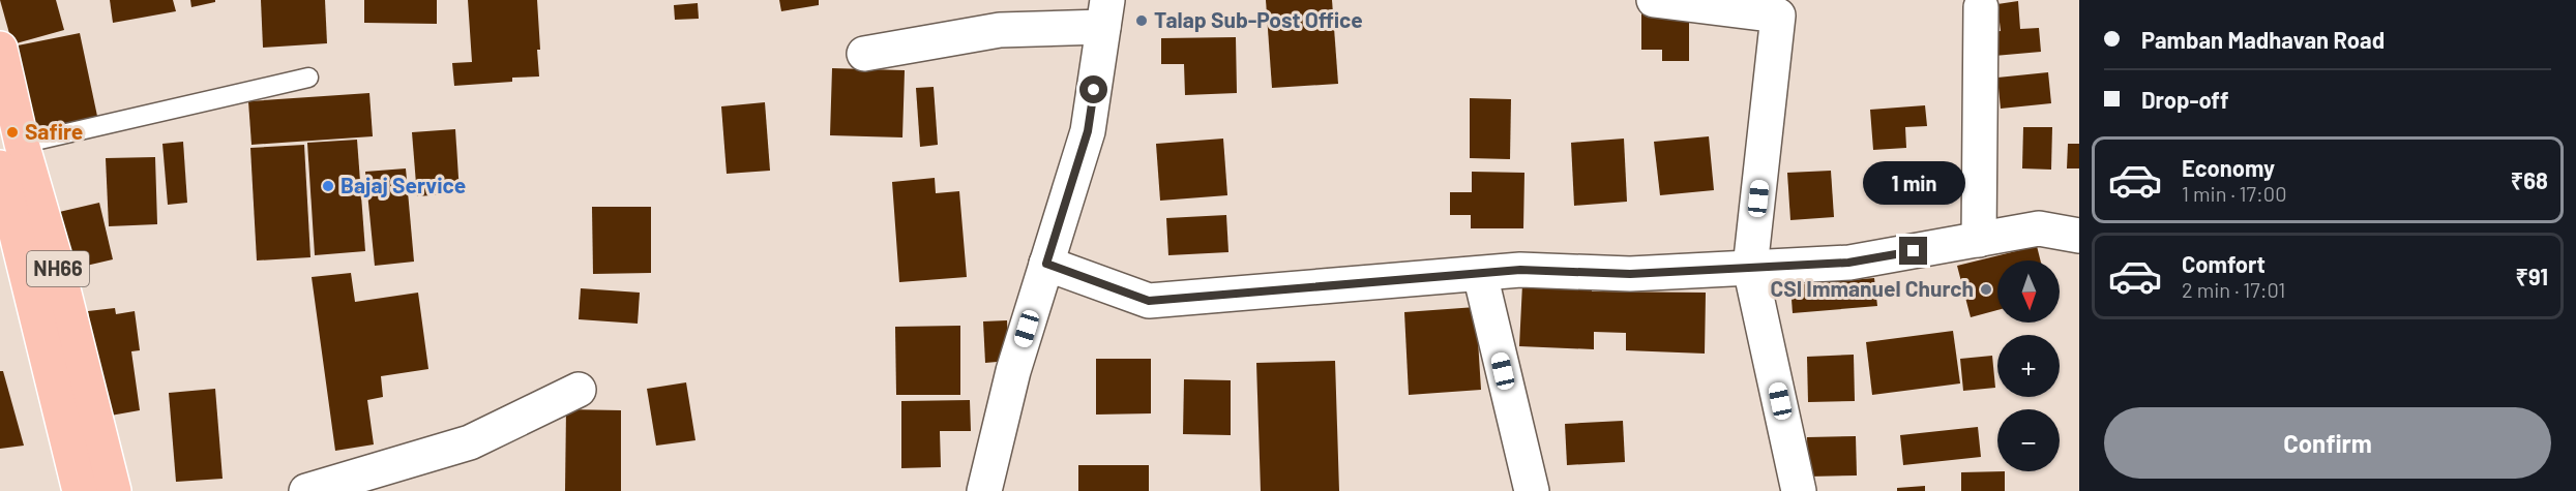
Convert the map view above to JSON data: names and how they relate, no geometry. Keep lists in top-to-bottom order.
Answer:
{
  "streets": {
    "highway": ["NH66"]
  },
  "places": [
    "Talap Sub-Post Office",
    "Safire",
    "Bajaj Service",
    "CSI Immanuel Church"
  ],
  "north": "bottom",
  "page": {
    "banner": ["Pamban Madhavan Road", "Drop-off"],
    "list": [
      {
        "name": "Economy",
        "note": "1 min · 17:00",
        "value": "₹68"
      },
      {
        "name": "Comfort",
        "note": "2 min · 17:01",
        "value": "₹91"
      }
    ],
    "bubble": "1 min",
    "map_buttons": ["+", "−"],
    "buttons": "Confirm"
  }
}
